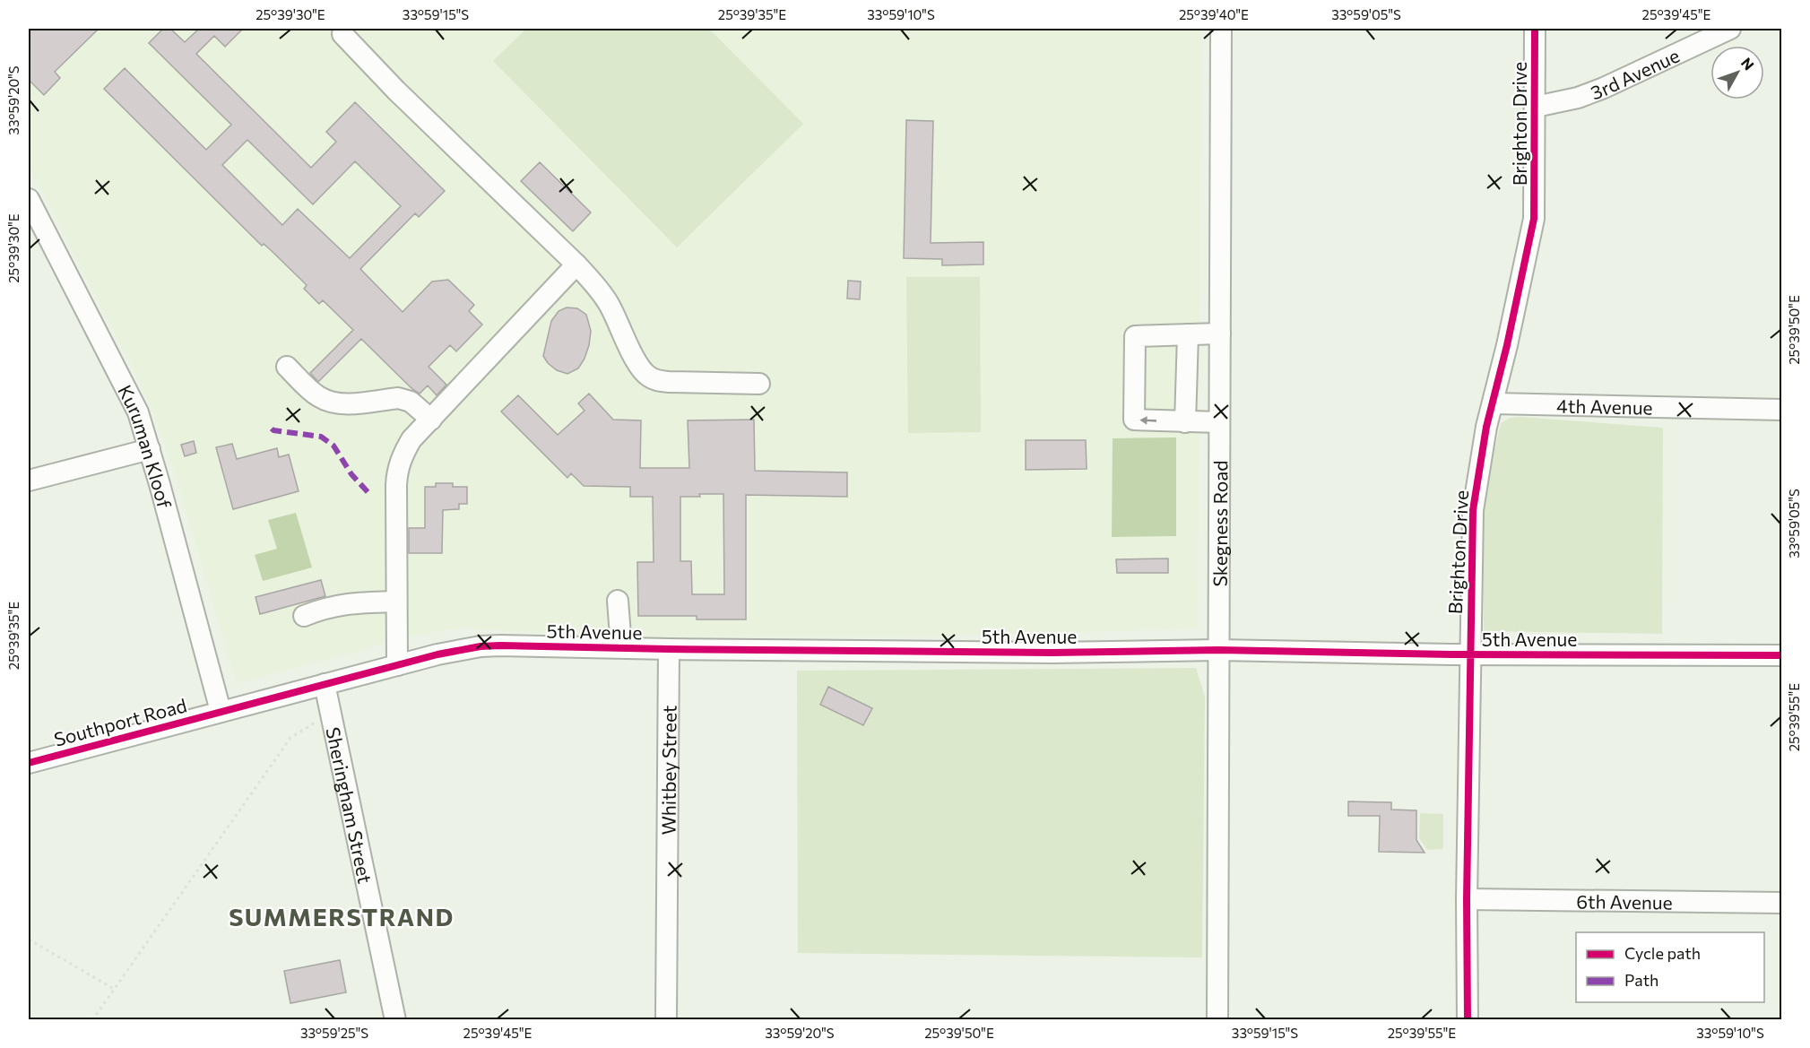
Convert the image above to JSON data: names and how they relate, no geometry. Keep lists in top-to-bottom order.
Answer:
{
  "streets": {
    "street": [
      "3rd Avenue",
      "Brighton Drive",
      "4th Avenue",
      "Kuruman Kloof",
      "Skegness Road",
      "5th Avenue",
      "Southport Road",
      "Whitbey Street",
      "Sheringham Street",
      "6th Avenue"
    ]
  },
  "crossings": [
    ["3rd Avenue", "Brighton Drive"],
    ["Brighton Drive", "4th Avenue"],
    ["Brighton Drive", "5th Avenue"],
    ["Brighton Drive", "6th Avenue"],
    ["Kuruman Kloof", "5th Avenue"],
    ["Kuruman Kloof", "Southport Road"],
    ["Skegness Road", "5th Avenue"],
    ["5th Avenue", "Southport Road"],
    ["5th Avenue", "Whitbey Street"],
    ["5th Avenue", "Sheringham Street"]
  ],
  "districts": ["SUMMERSTRAND"],
  "legend": ["Cycle path", "Path"],
  "north": "top right",
  "coordinates": [
    "25°39'30\"E",
    "33°59'15\"S",
    "25°39'35\"E",
    "33°59'10\"S",
    "25°39'40\"E",
    "33°59'05\"S",
    "25°39'45\"E",
    "33°59'20\"S",
    "25°39'50\"E",
    "25°39'55\"E",
    "33°59'25\"S"
  ]
}
